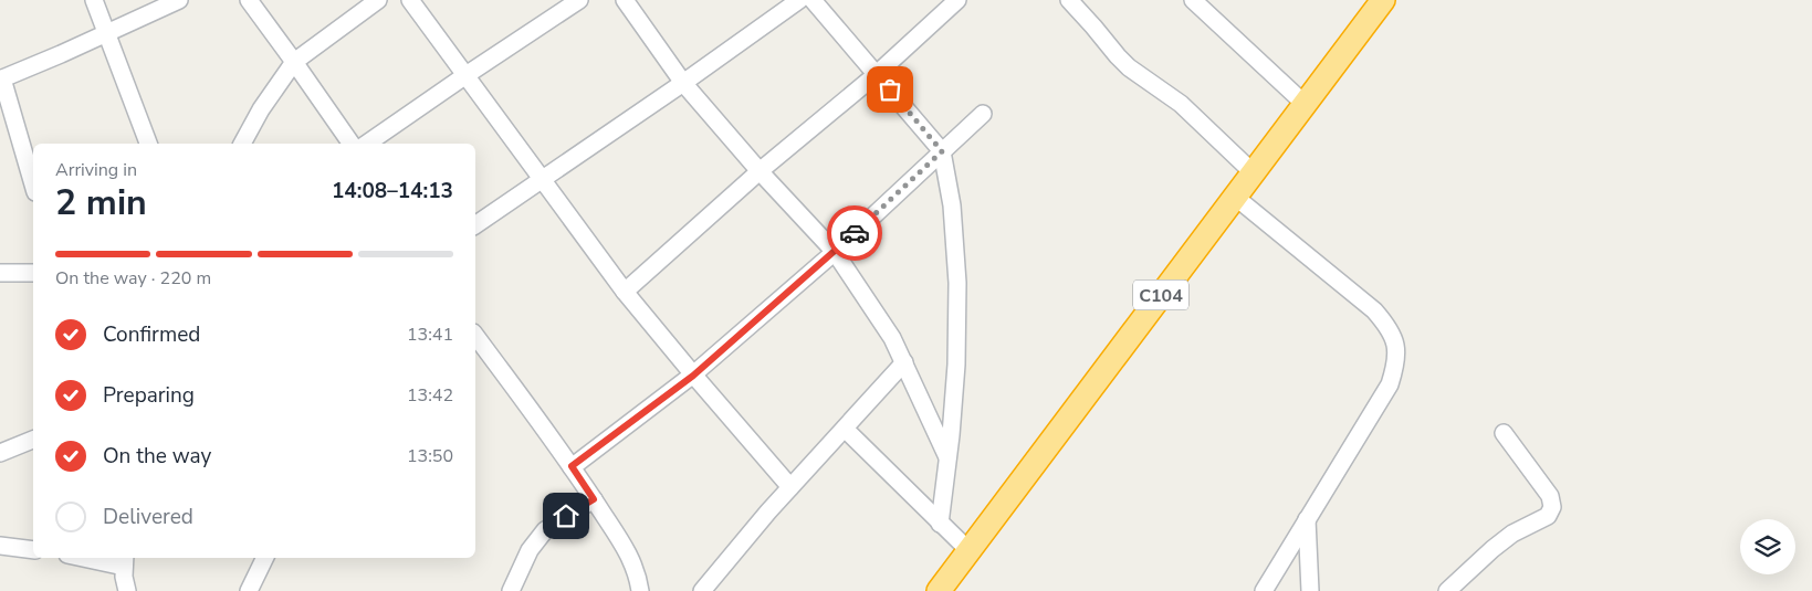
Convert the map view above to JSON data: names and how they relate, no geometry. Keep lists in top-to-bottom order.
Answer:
{
  "streets": {
    "highway": ["C104"]
  },
  "page": {
    "heading": ["2 min", "Arriving in", "14:08–14:13"],
    "bar": "On the way · 220 m",
    "list": [
      ["Confirmed", "13:41"],
      ["Preparing", "13:42"],
      ["On the way", "13:50"],
      "Delivered"
    ]
  }
}
